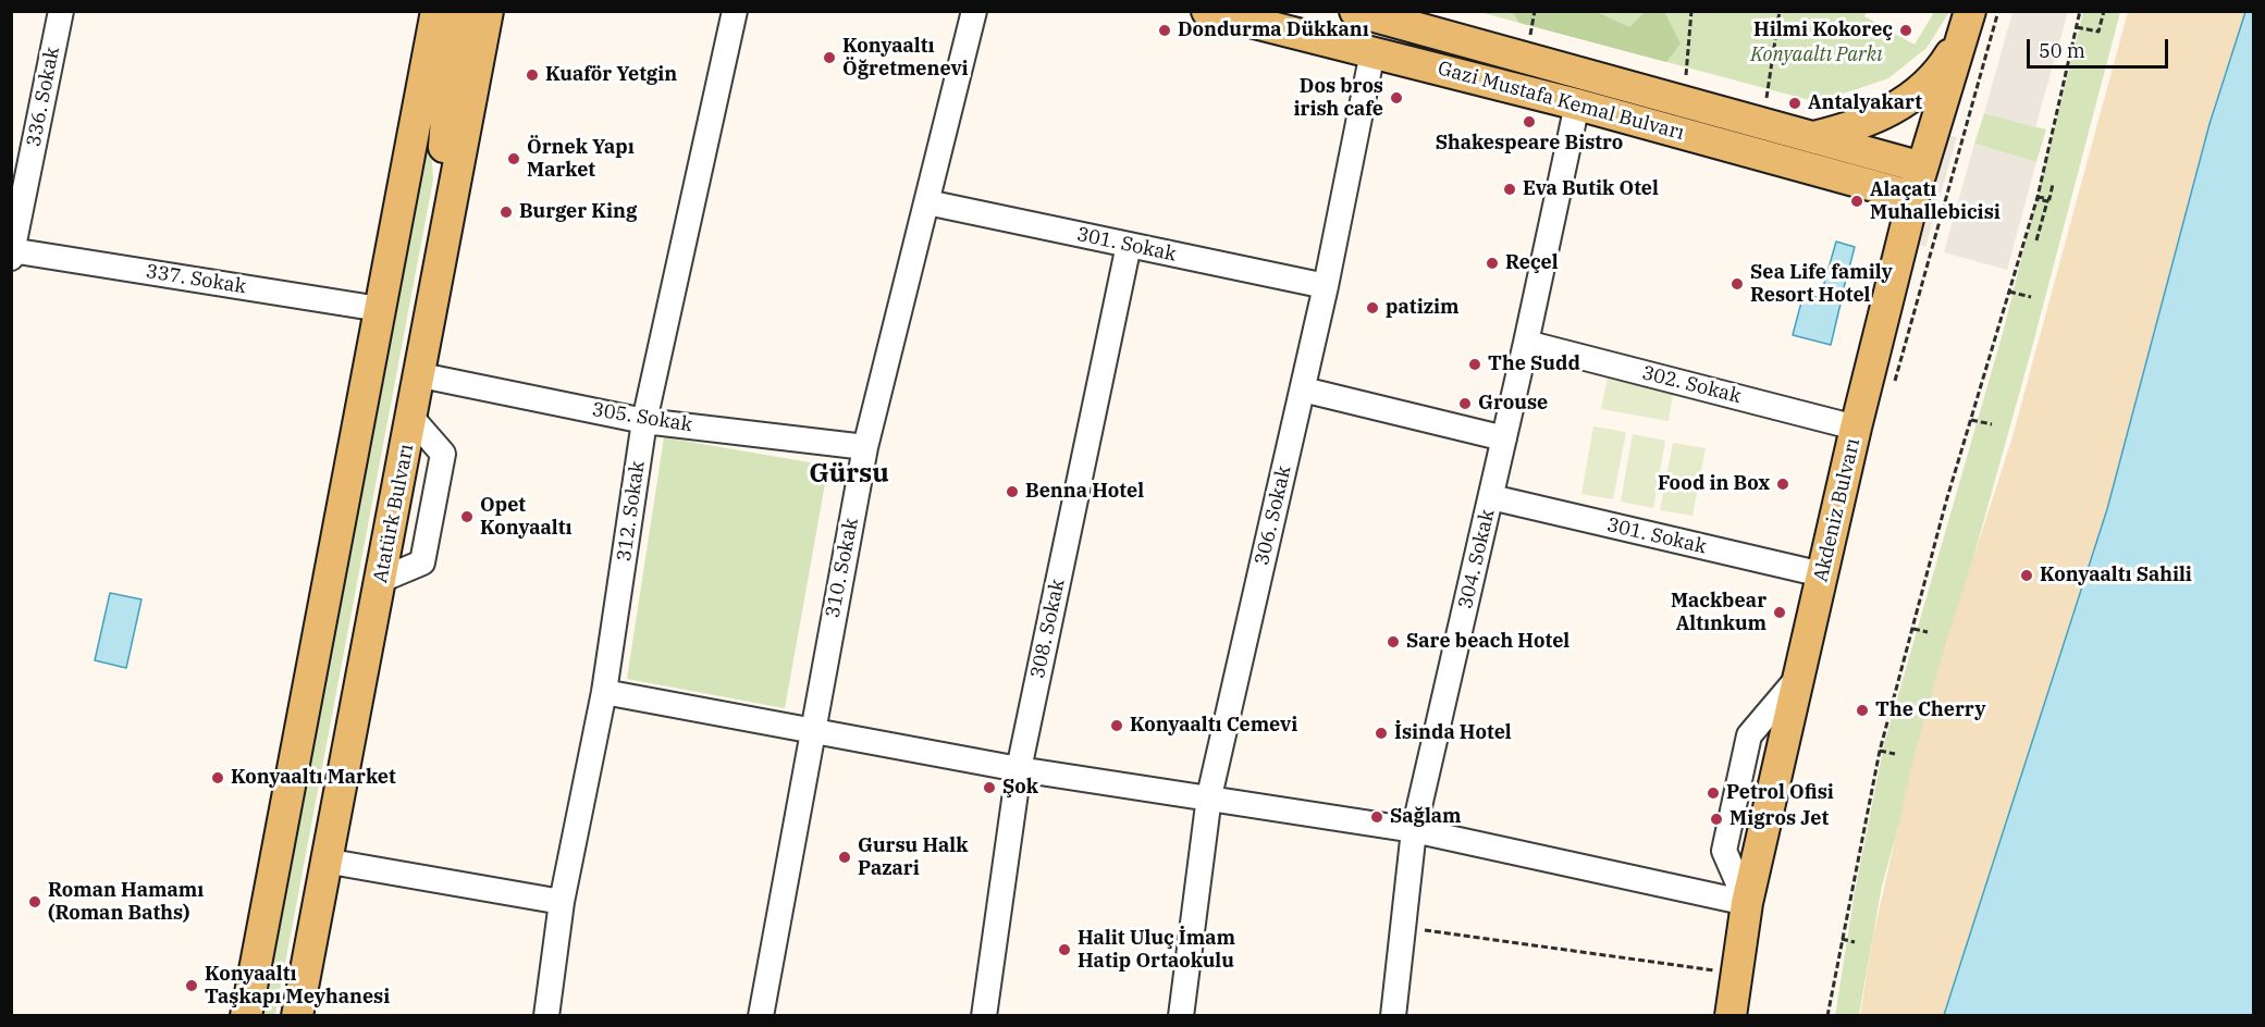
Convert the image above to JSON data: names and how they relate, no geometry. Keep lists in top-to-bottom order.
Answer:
{
  "streets": {
    "main road": [
      "Gazi Mustafa Kemal Bulvarı",
      "Akdeniz Bulvarı",
      "Atatürk Bulvarı",
      "306. Sokak"
    ],
    "street": [
      "336. Sokak",
      "301. Sokak",
      "337. Sokak",
      "302. Sokak",
      "305. Sokak",
      "312. Sokak",
      "304. Sokak",
      "310. Sokak",
      "308. Sokak"
    ]
  },
  "crossings": [
    ["336. Sokak", "337. Sokak"],
    ["Gazi Mustafa Kemal Bulvarı", "Akdeniz Bulvarı"],
    ["Gazi Mustafa Kemal Bulvarı", "306. Sokak"],
    ["Gazi Mustafa Kemal Bulvarı", "304. Sokak"],
    ["301. Sokak", "Akdeniz Bulvarı"],
    ["301. Sokak", "306. Sokak"],
    ["301. Sokak", "304. Sokak"],
    ["301. Sokak", "310. Sokak"],
    ["301. Sokak", "308. Sokak"],
    ["302. Sokak", "Akdeniz Bulvarı"],
    ["302. Sokak", "304. Sokak"],
    ["305. Sokak", "312. Sokak"],
    ["305. Sokak", "Atatürk Bulvarı"],
    ["305. Sokak", "310. Sokak"]
  ],
  "districts": ["Gürsu"],
  "parks": ["Konyaaltı Parkı"],
  "places": [
    "Dondurma Dükkanı",
    "Hilmi Kokoreç",
    "Konyaaltı Öğretmenevi",
    "Kuaför Yetgin",
    "Dos bros irish cafe",
    "Antalyakart",
    "Shakespeare Bistro",
    "Örnek Yapı Market",
    "Eva Butik Otel",
    "Alaçatı Muhallebicisi",
    "Burger King",
    "Reçel",
    "Sea Life family Resort Hotel",
    "patizim",
    "The Sudd",
    "Grouse",
    "Food in Box",
    "Benna Hotel",
    "Opet Konyaaltı",
    "Konyaaltı Sahili",
    "Mackbear Altınkum",
    "Sare beach Hotel",
    "The Cherry",
    "Konyaaltı Cemevi",
    "İsinda Hotel",
    "Konyaaltı Market",
    "Şok",
    "Petrol Ofisi",
    "Sağlam",
    "Migros Jet",
    "Gursu Halk Pazari",
    "Roman Hamamı (Roman Baths)",
    "Halit Uluç İmam Hatip Ortaokulu",
    "Konyaaltı Taşkapı Meyhanesi"
  ],
  "scale_bar": "50 m"
}
